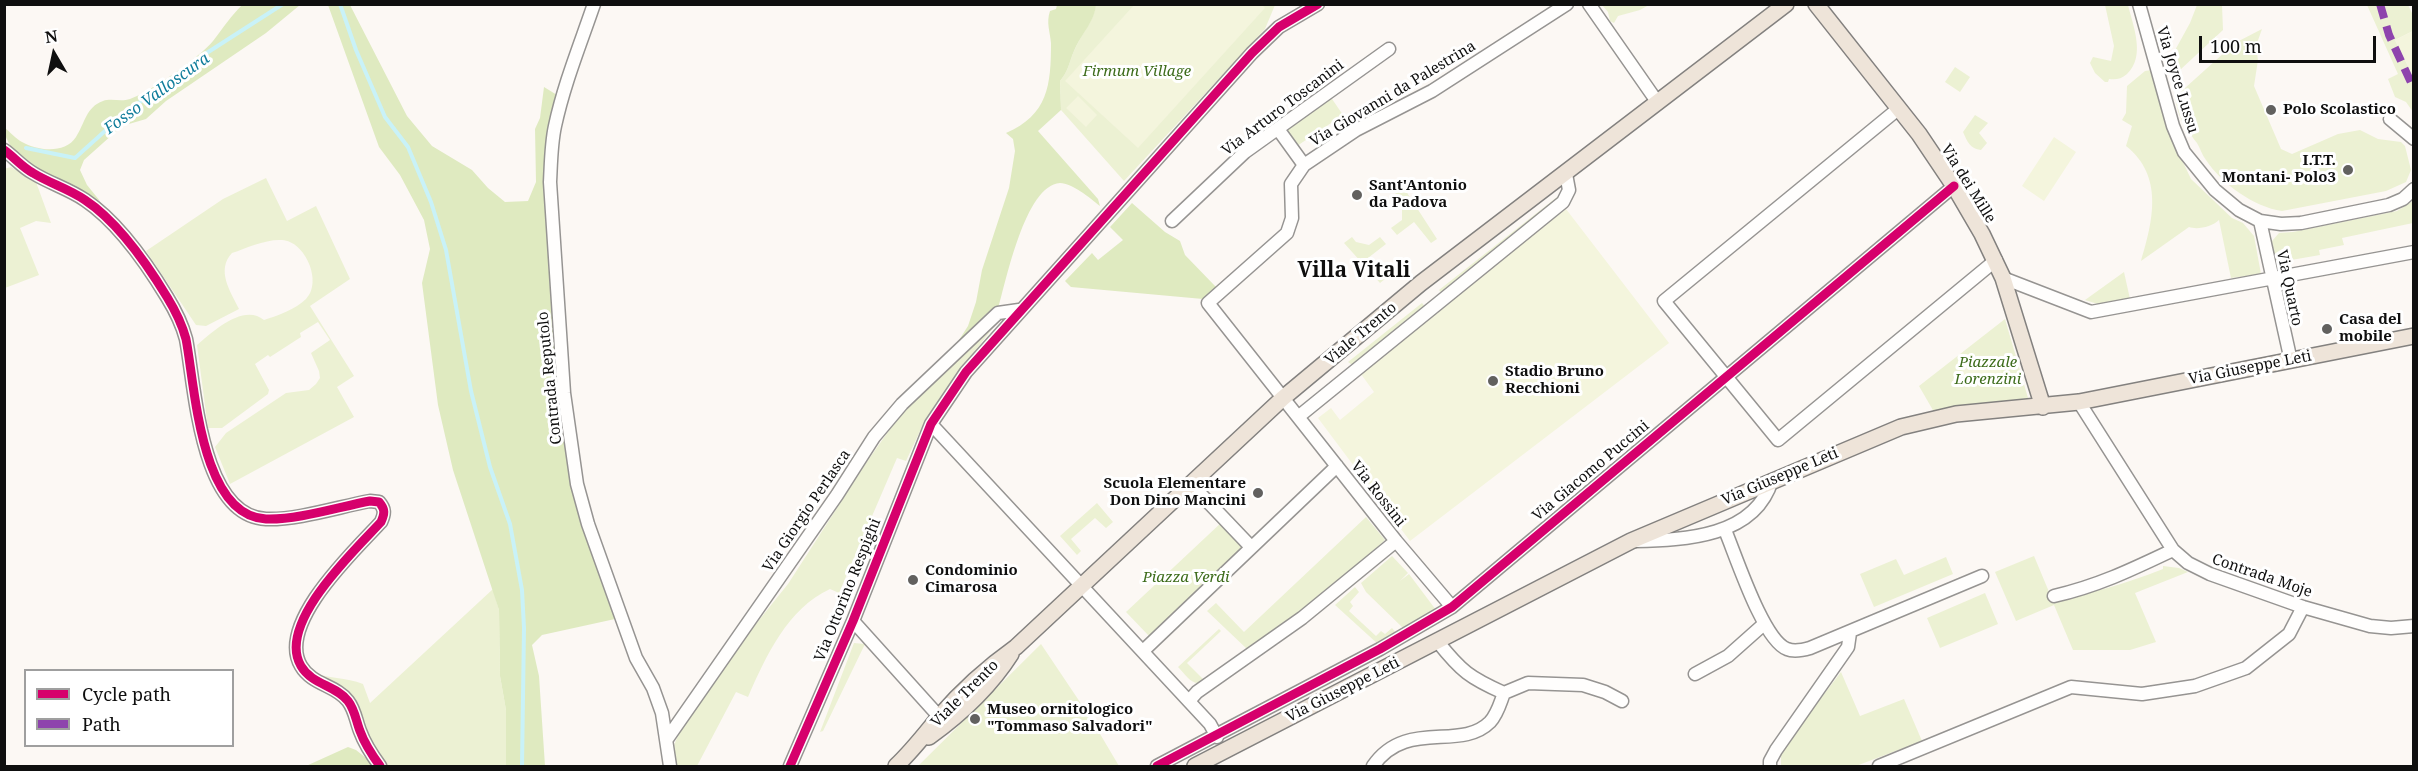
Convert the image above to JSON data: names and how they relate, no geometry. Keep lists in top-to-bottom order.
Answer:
{
  "streets": {
    "main road": ["Via dei Mille", "Viale Trento", "Via Giuseppe Leti"],
    "street": [
      "Via Joyce Lussu",
      "Via Giovanni da Palestrina",
      "Via Arturo Toscanini",
      "Via Quarto",
      "Contrada Reputolo",
      "Via Giacomo Puccini",
      "Via Rossini",
      "Via Giorgio Perlasca",
      "Contrada Moje",
      "Via Ottorino Respighi"
    ]
  },
  "crossings": [
    ["Via Joyce Lussu", "Via Quarto"],
    ["Via Giovanni da Palestrina", "Viale Trento"],
    ["Via Giovanni da Palestrina", "Via Rossini"],
    ["Via dei Mille", "Via Giuseppe Leti"],
    ["Via dei Mille", "Via Giacomo Puccini"],
    ["Via Quarto", "Via Giuseppe Leti"],
    ["Viale Trento", "Via Rossini"],
    ["Via Giuseppe Leti", "Contrada Moje"],
    ["Contrada Reputolo", "Via Giorgio Perlasca"],
    ["Via Giacomo Puccini", "Via Rossini"],
    ["Via Giorgio Perlasca", "Via Ottorino Respighi"]
  ],
  "districts": ["Villa Vitali"],
  "water": ["Fosso Valloscura"],
  "parks": ["Firmum Village", "Piazzale Lorenzini", "Piazza Verdi"],
  "places": [
    "Polo Scolastico",
    "I.T.T. Montani- Polo3",
    "Sant'Antonio da Padova",
    "Casa del mobile",
    "Stadio Bruno Recchioni",
    "Scuola Elementare Don Dino Mancini",
    "Condominio Cimarosa",
    "Museo ornitologico \"Tommaso Salvadori\""
  ],
  "legend": ["Cycle path", "Path"],
  "scale_bar": "100 m",
  "north": "top"
}
